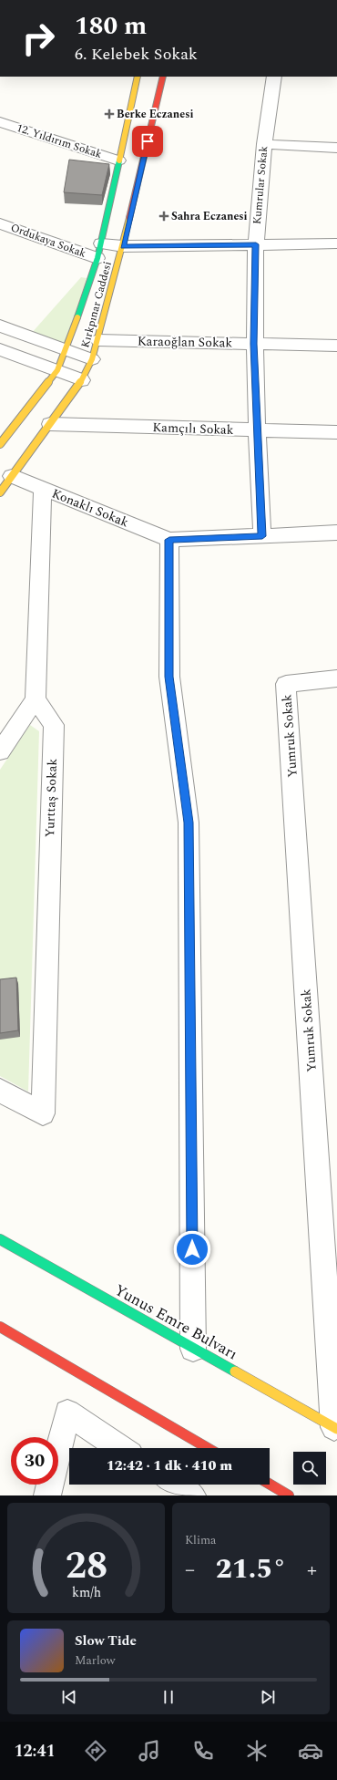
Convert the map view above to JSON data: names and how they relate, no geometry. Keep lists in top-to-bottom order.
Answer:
{
  "streets": {
    "main road": ["Kırkpınar Caddesi", "Yunus Emre Bulvarı"],
    "street": [
      "12. Yıldırım Sokak",
      "Kumrular Sokak",
      "Ordukaya Sokak",
      "Karaoğlan Sokak",
      "Kamçılı Sokak",
      "Konaklı Sokak",
      "Yumruk Sokak",
      "Yurttaş Sokak"
    ]
  },
  "crossings": [
    ["12. Yıldırım Sokak", "Kırkpınar Caddesi"],
    ["Kumrular Sokak", "Ordukaya Sokak"],
    ["Kumrular Sokak", "Karaoğlan Sokak"],
    ["Kumrular Sokak", "Kamçılı Sokak"],
    ["Ordukaya Sokak", "Kırkpınar Caddesi"],
    ["Kırkpınar Caddesi", "Karaoğlan Sokak"],
    ["Kırkpınar Caddesi", "Kamçılı Sokak"],
    ["Kırkpınar Caddesi", "Konaklı Sokak"],
    ["Yumruk Sokak", "Yunus Emre Bulvarı"]
  ],
  "places": {
    "health": ["Berke Eczanesi", "Sahra Eczanesi"]
  },
  "page": {
    "turn": ["180 m", "6. Kelebek Sokak"],
    "limit": "30",
    "trip": "12:42 · 1 dk · 410 m",
    "tile": "Klima",
    "heat": ["−", "21.5°", "+"],
    "song": ["Slow Tide", "Marlow"],
    "tabs": "12:41",
    "gauge": ["28", "km/h"]
  }
}
